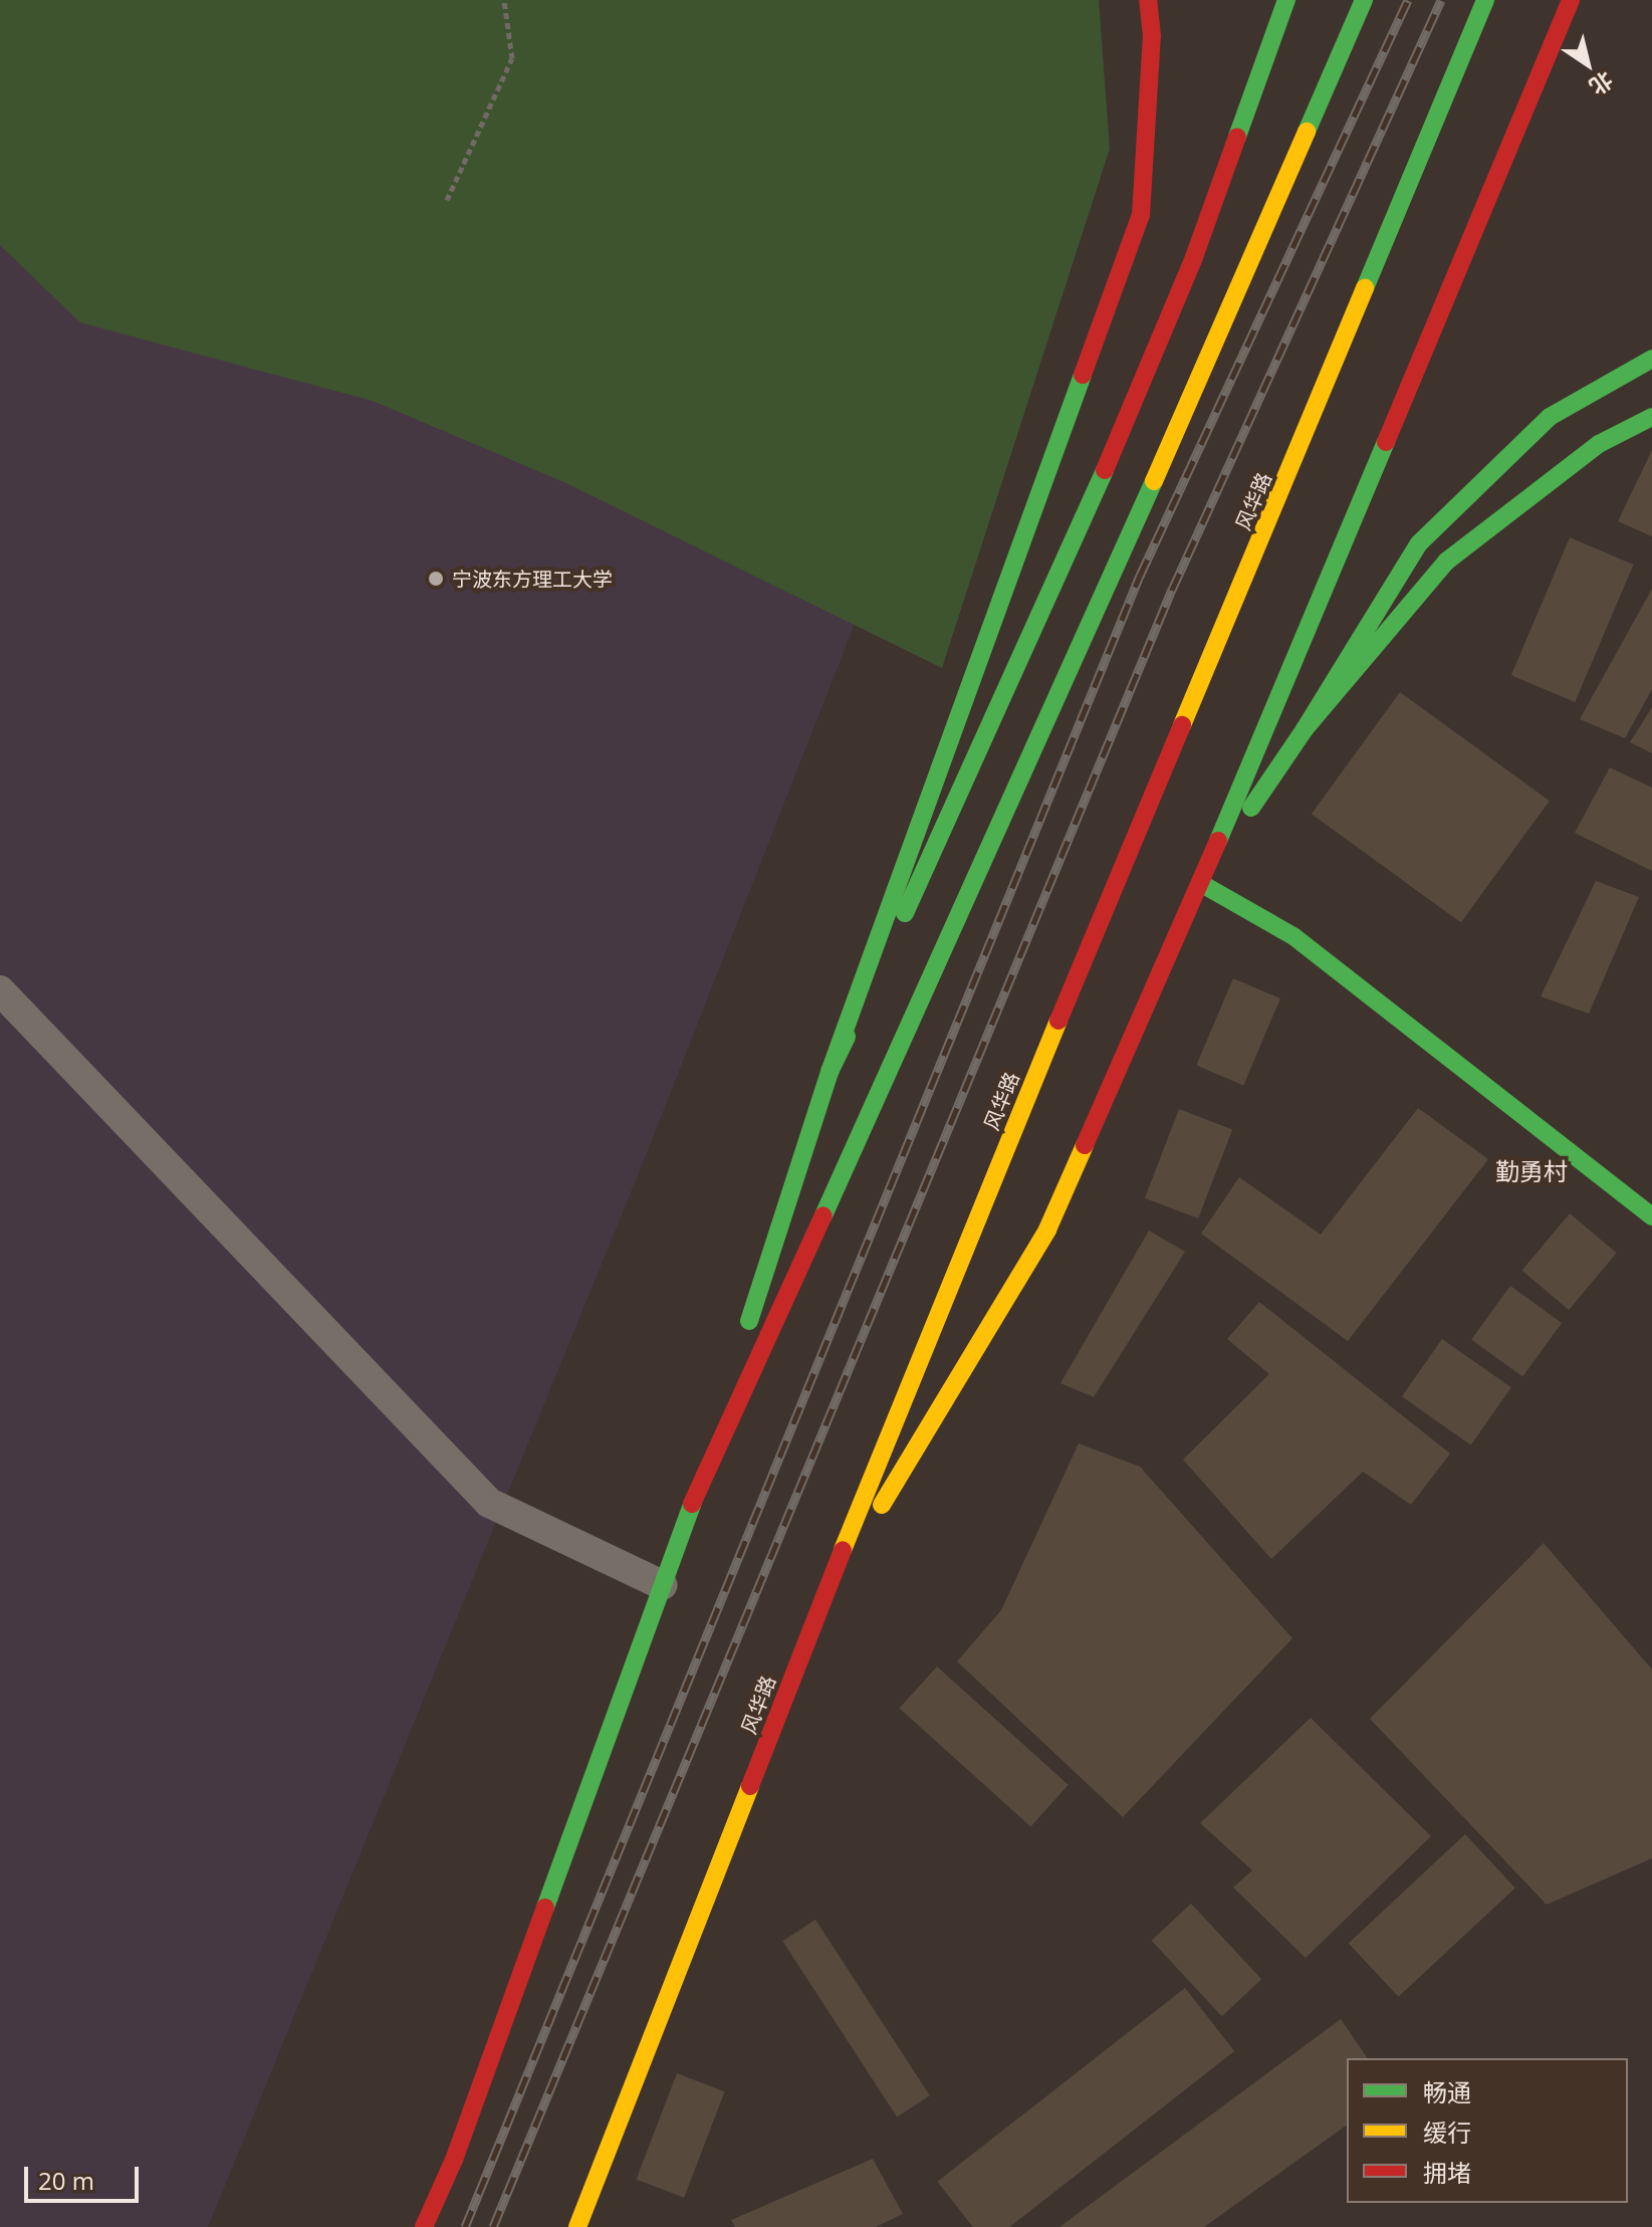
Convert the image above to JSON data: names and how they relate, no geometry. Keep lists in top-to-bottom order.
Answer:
{
  "streets": {
    "main road": ["风华路"]
  },
  "districts": ["勤勇村"],
  "places": ["宁波东方理工大学"],
  "legend": ["畅通", "缓行", "拥堵"],
  "scale_bar": "20 m",
  "north": "bottom right"
}
